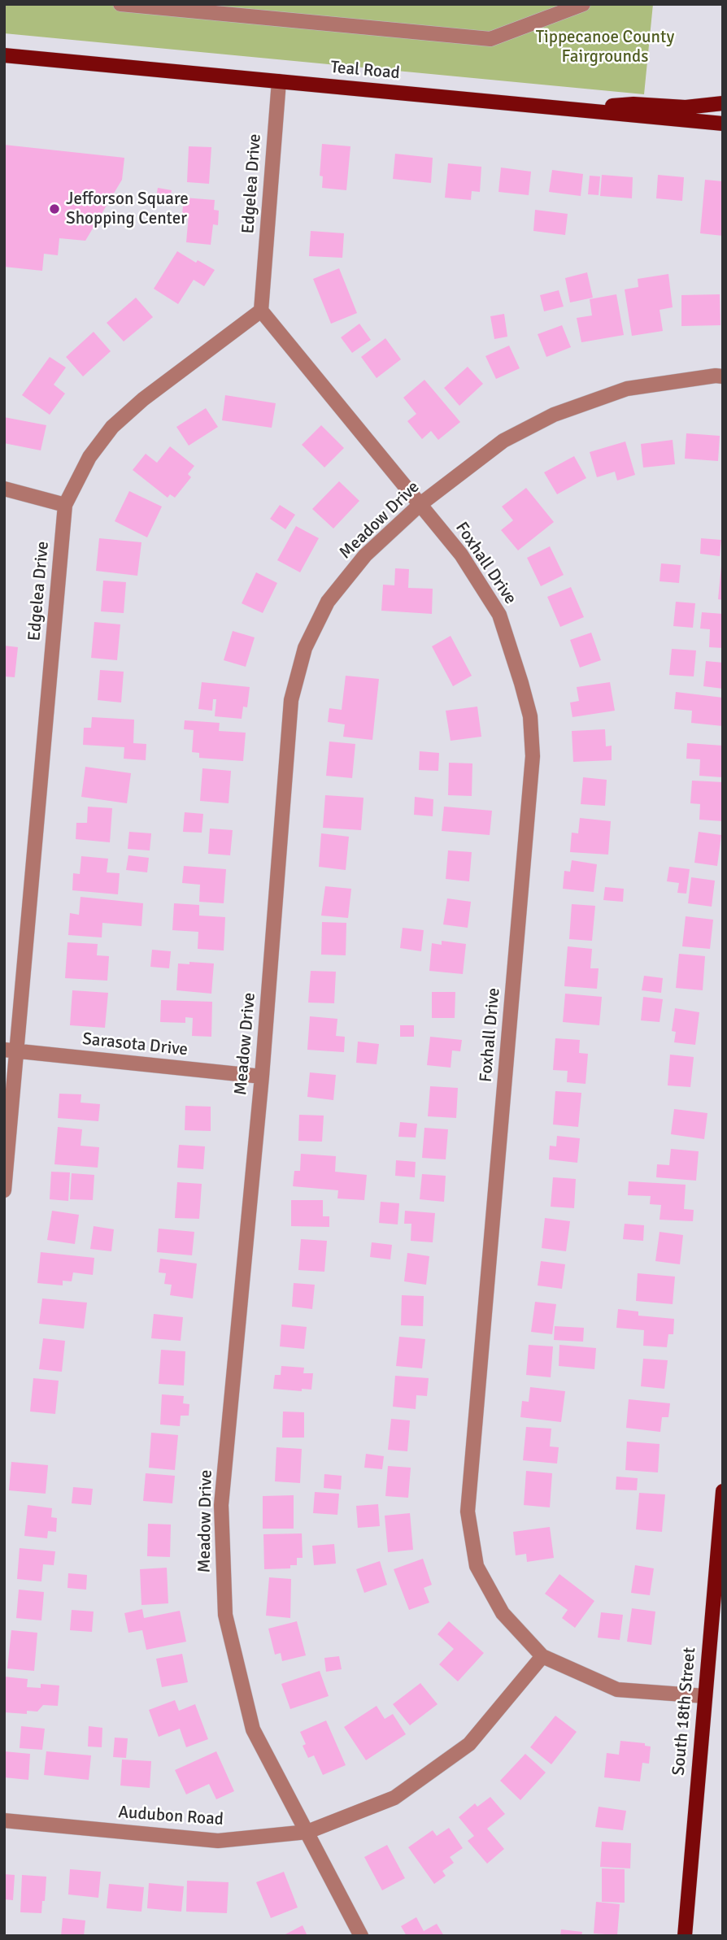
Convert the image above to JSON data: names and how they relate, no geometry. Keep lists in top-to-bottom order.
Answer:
{
  "streets": {
    "main road": ["Teal Road", "South 18th Street"],
    "street": [
      "Edgelea Drive",
      "Meadow Drive",
      "Foxhall Drive",
      "Sarasota Drive",
      "Audubon Road"
    ]
  },
  "crossings": [
    ["Teal Road", "Edgelea Drive"],
    ["Edgelea Drive", "Foxhall Drive"],
    ["Edgelea Drive", "Sarasota Drive"],
    ["Meadow Drive", "Foxhall Drive"],
    ["Meadow Drive", "Sarasota Drive"],
    ["Meadow Drive", "Audubon Road"],
    ["Foxhall Drive", "South 18th Street"],
    ["Foxhall Drive", "Audubon Road"]
  ],
  "parks": ["Tippecanoe County Fairgrounds"],
  "places": ["Jefforson Square Shopping Center"]
}
